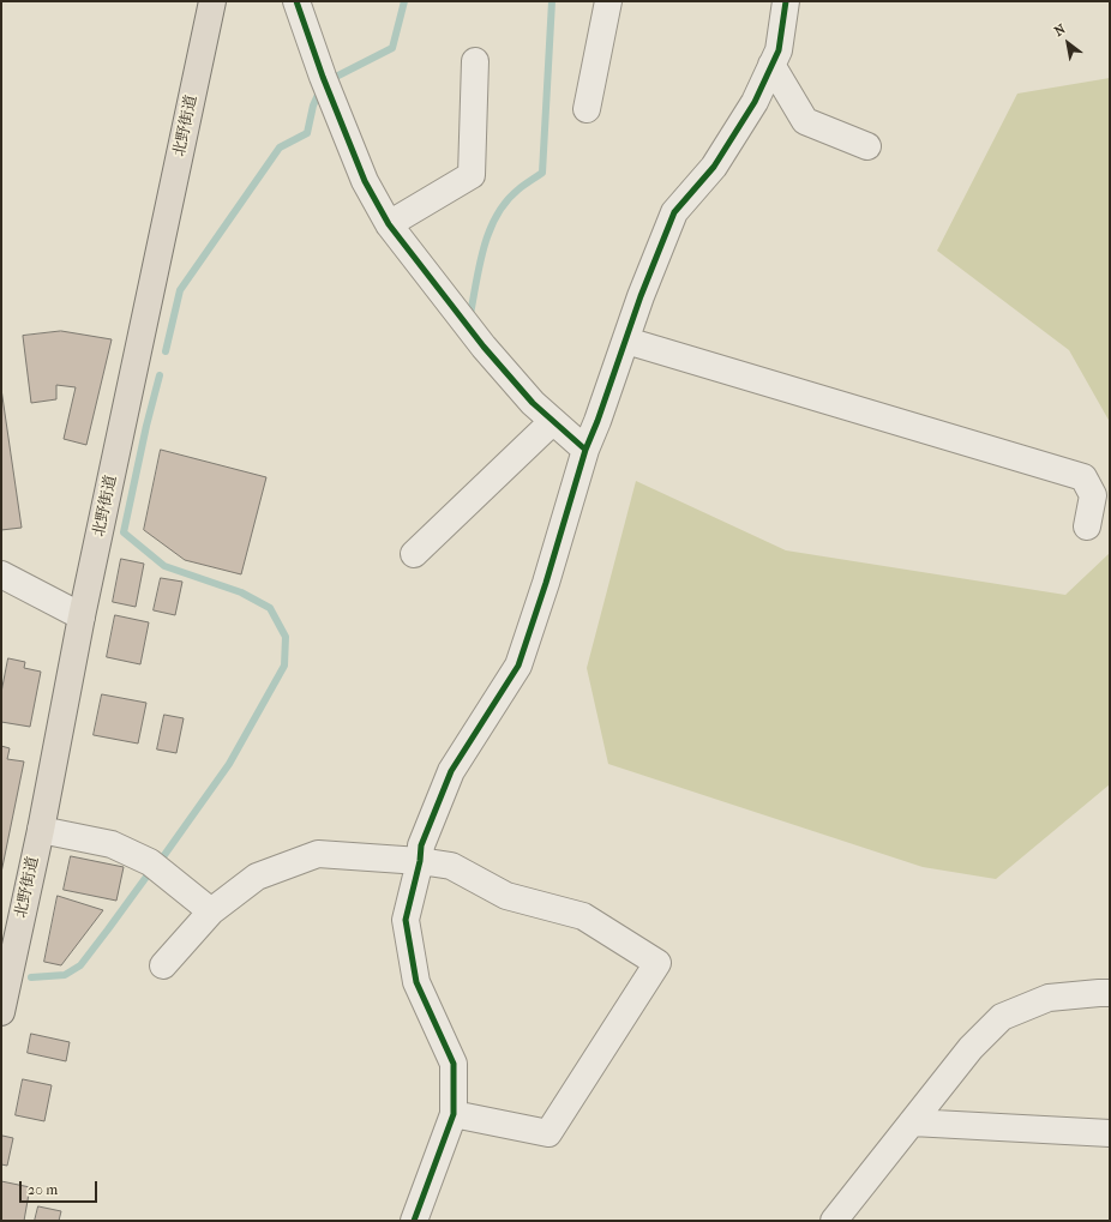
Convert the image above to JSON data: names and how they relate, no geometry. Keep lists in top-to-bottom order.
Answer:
{
  "streets": {
    "main road": ["北野街道"]
  },
  "scale_bar": "20 m",
  "north": "top left"
}
